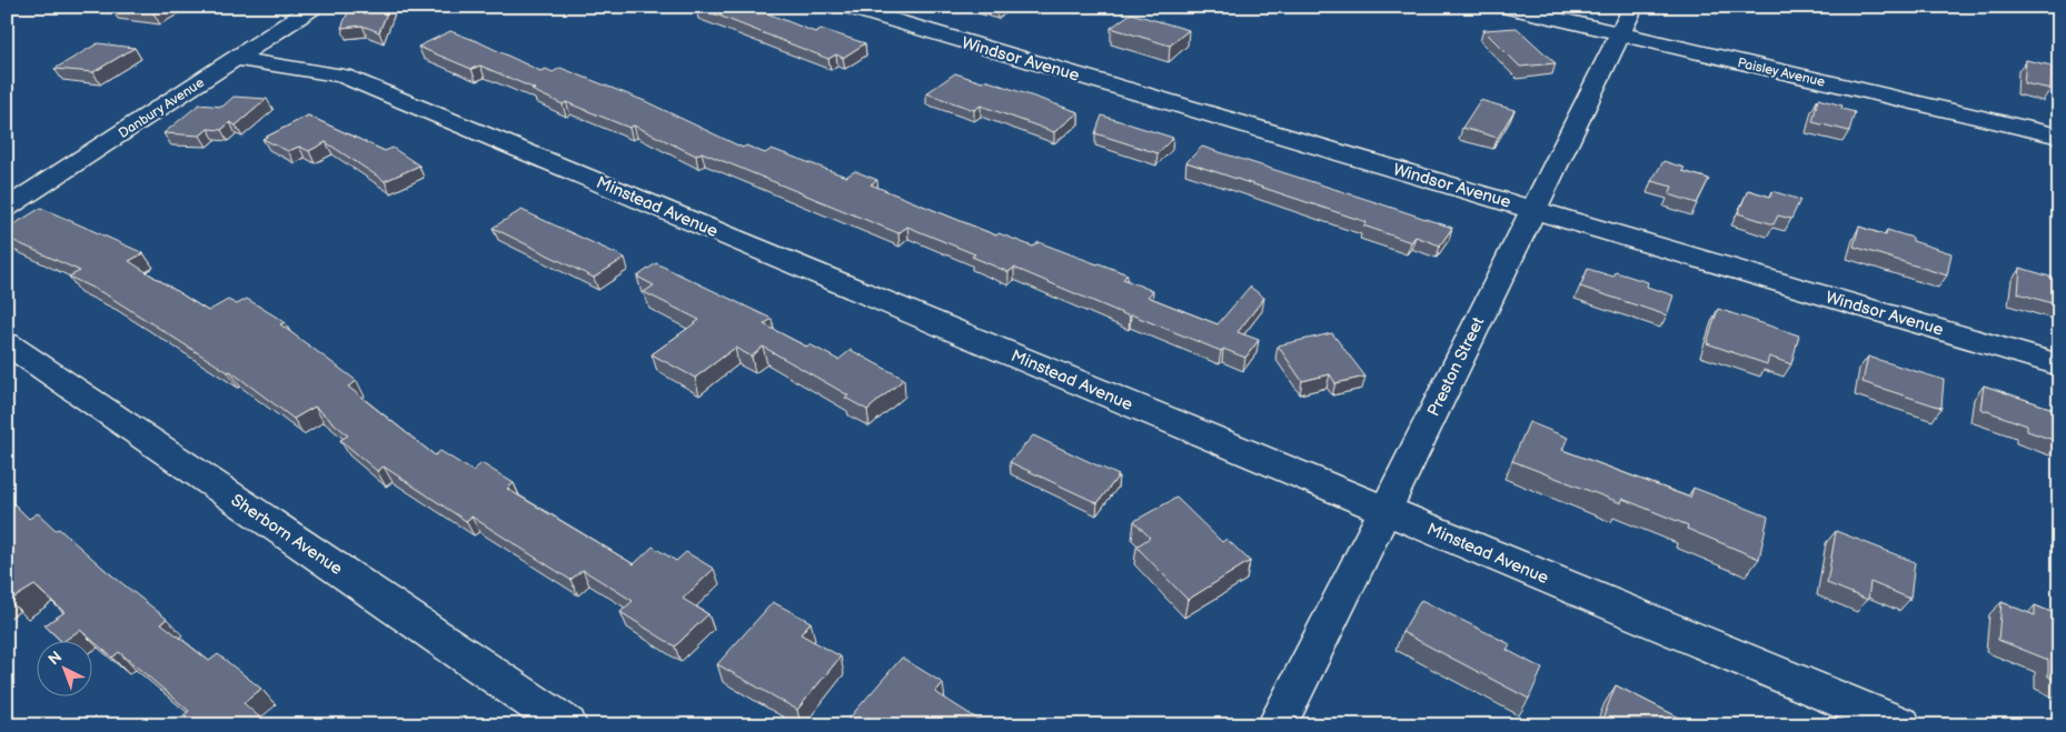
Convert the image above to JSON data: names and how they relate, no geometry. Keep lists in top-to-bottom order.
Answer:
{
  "streets": {
    "street": [
      "Windsor Avenue",
      "Paisley Avenue",
      "Danbury Avenue",
      "Minstead Avenue",
      "Preston Street",
      "Sherborn Avenue"
    ]
  },
  "crossings": [
    ["Windsor Avenue", "Preston Street"],
    ["Paisley Avenue", "Preston Street"],
    ["Danbury Avenue", "Minstead Avenue"],
    ["Minstead Avenue", "Preston Street"]
  ],
  "north": "top left"
}
